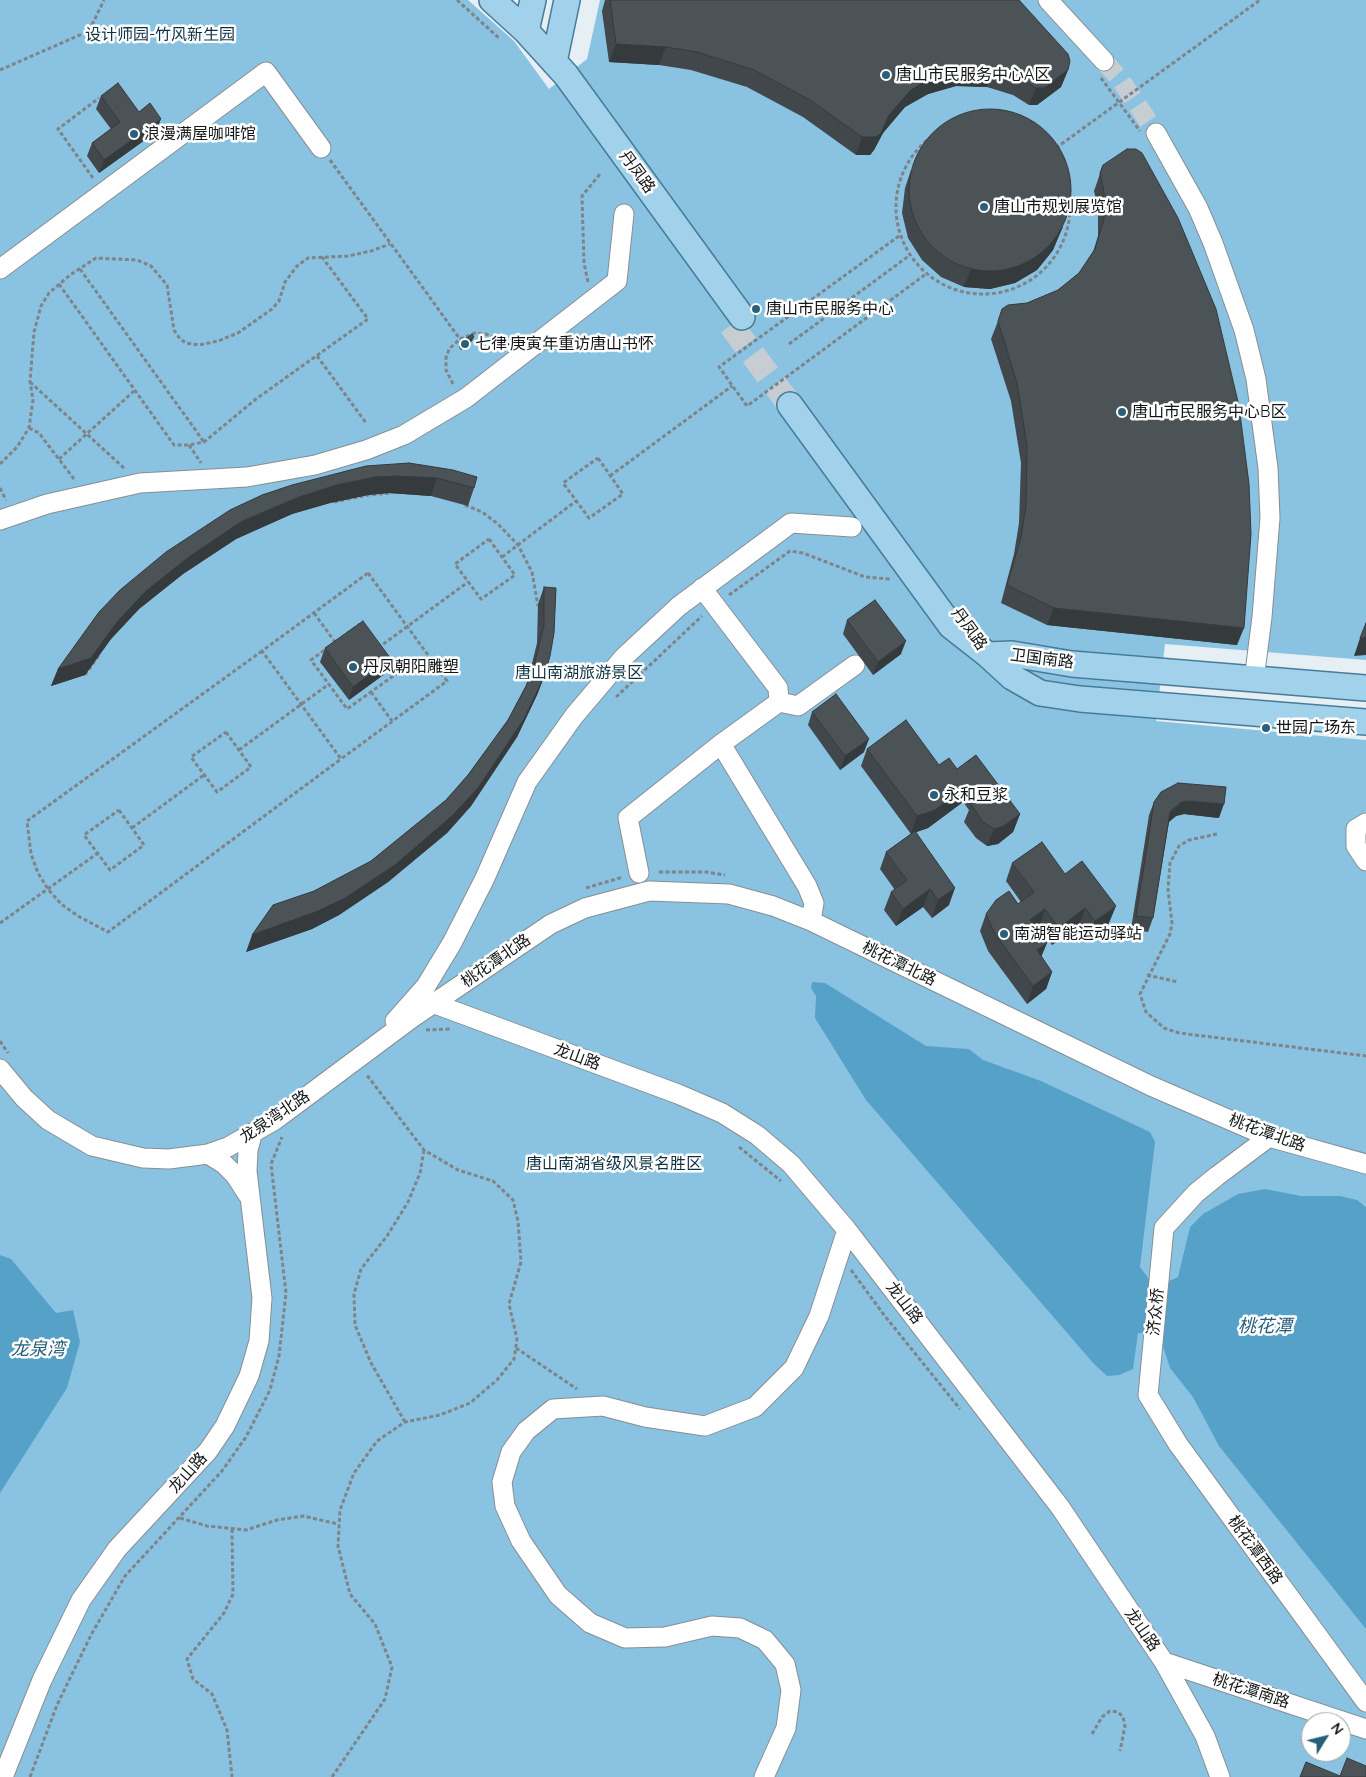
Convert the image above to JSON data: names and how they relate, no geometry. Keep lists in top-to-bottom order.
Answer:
{
  "streets": {
    "main road": ["丹凤路", "卫国南路"],
    "street": [
      "桃花潭北路",
      "龙山路",
      "龙泉湾北路",
      "济众桥",
      "桃花潭西路",
      "桃花潭南路"
    ]
  },
  "crossings": [
    ["丹凤路", "卫国南路"],
    ["桃花潭北路", "龙山路"],
    ["桃花潭北路", "龙泉湾北路"],
    ["桃花潭北路", "济众桥"],
    ["龙山路", "龙泉湾北路"],
    ["龙山路", "桃花潭南路"],
    ["济众桥", "桃花潭西路"]
  ],
  "water": ["桃花潭", "龙泉湾"],
  "parks": ["设计师园-竹风新生园", "唐山南湖旅游景区", "唐山南湖省级风景名胜区"],
  "places": [
    "唐山市民服务中心A区",
    "浪漫满屋咖啡馆",
    "唐山市规划展览馆",
    "唐山市民服务中心",
    "七律·庚寅年重访唐山书怀",
    "唐山市民服务中心B区",
    "丹凤朝阳雕塑",
    "世园广场东",
    "永和豆浆",
    "南湖智能运动驿站"
  ],
  "north": "top right"
}
